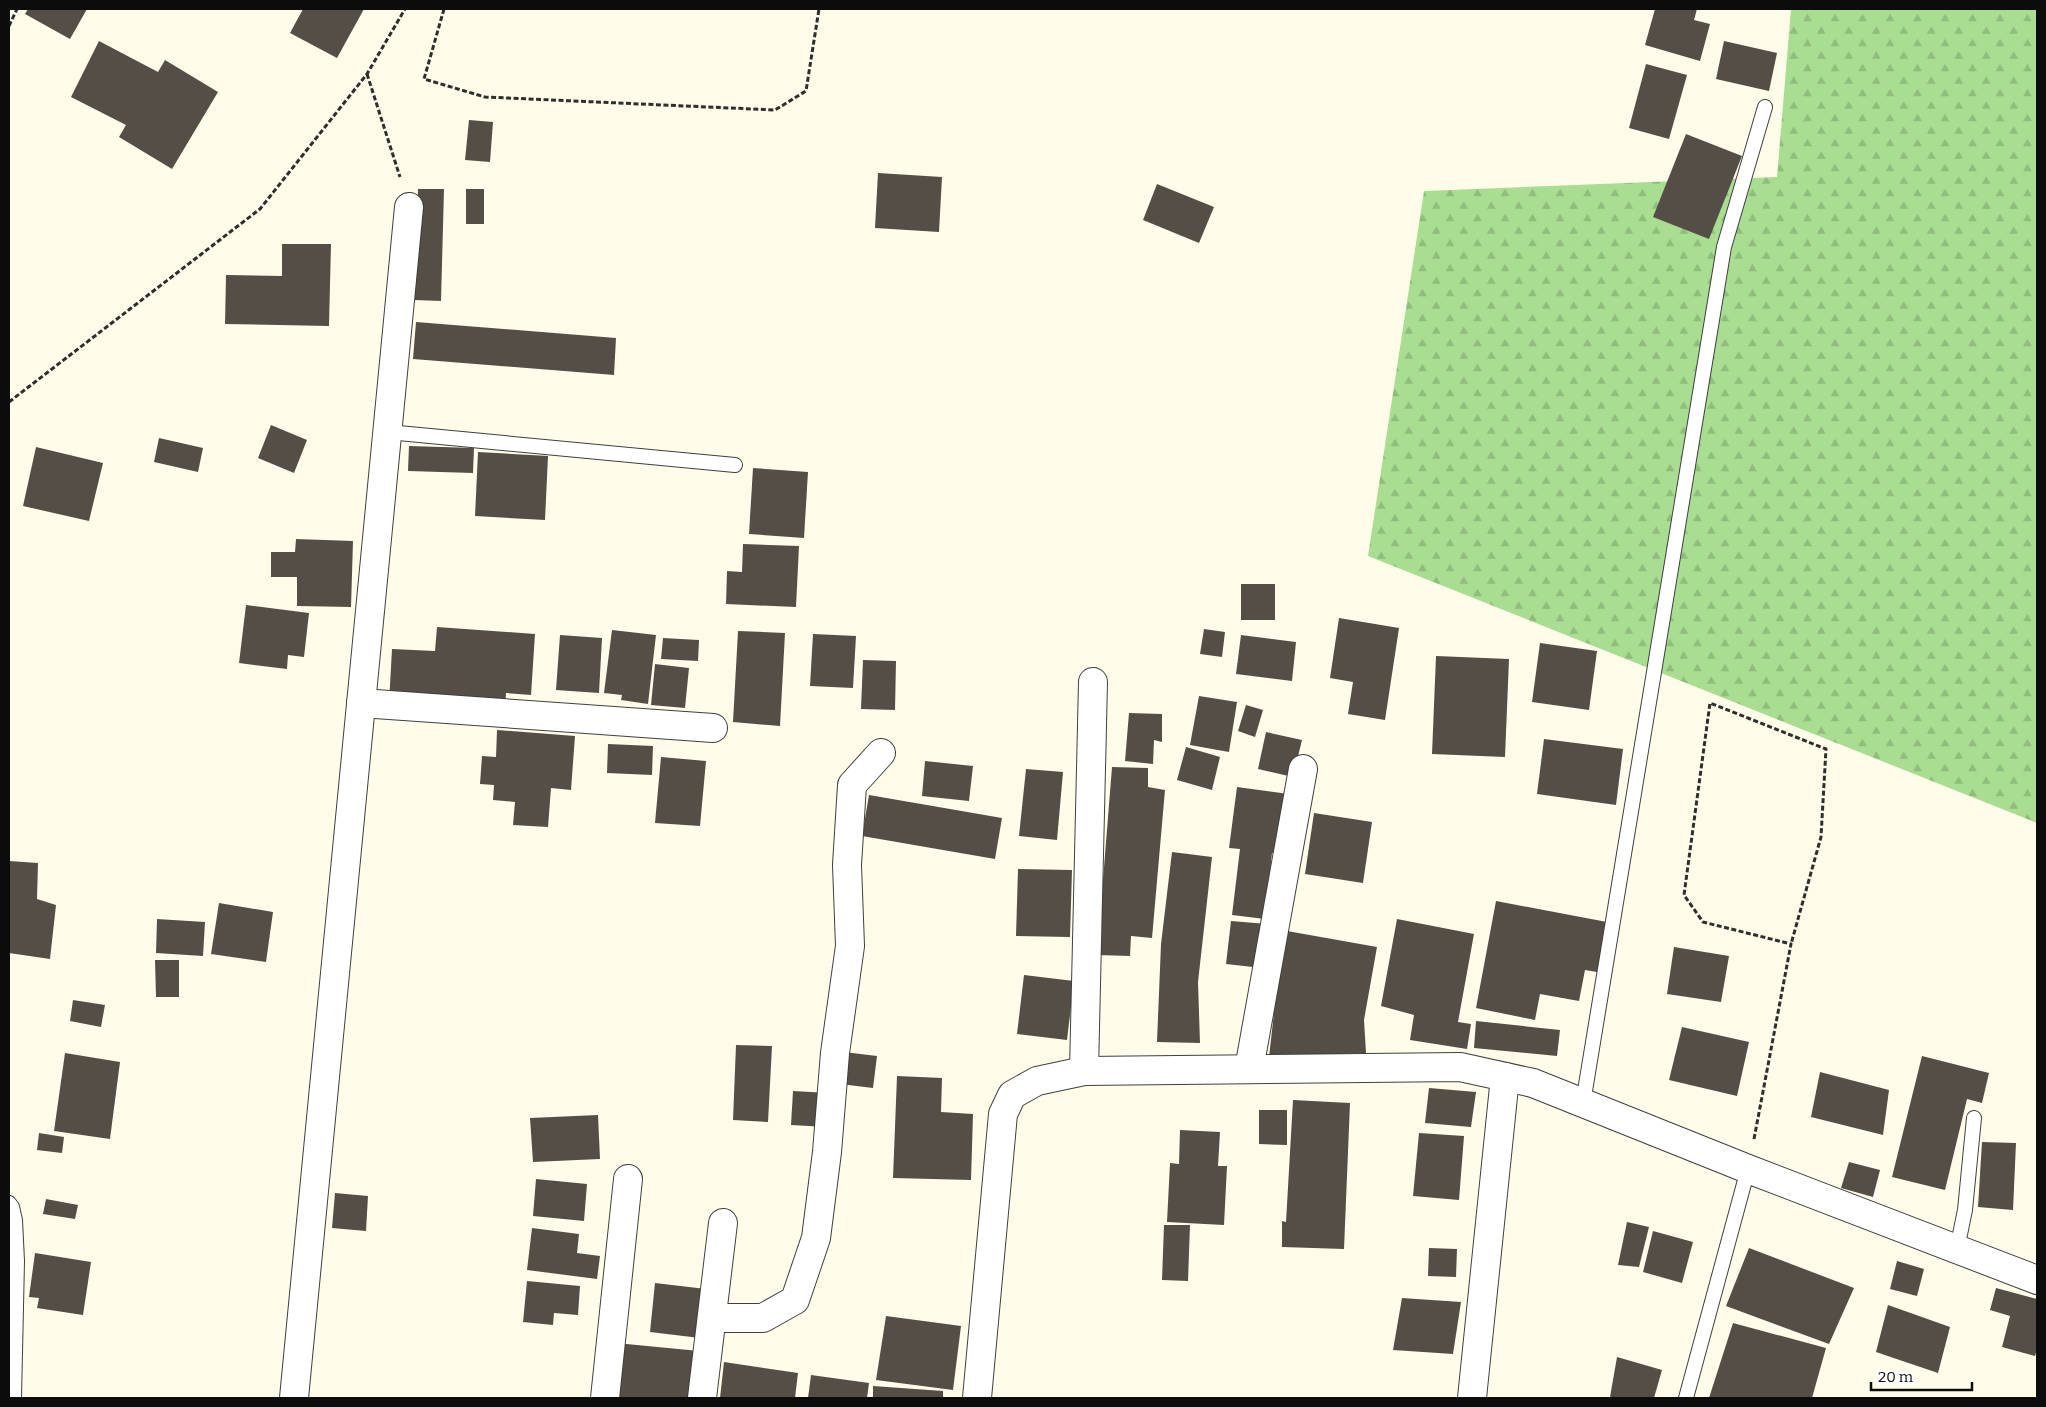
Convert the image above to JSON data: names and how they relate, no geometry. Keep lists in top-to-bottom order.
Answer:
{
  "scale_bar": "20 m"
}
